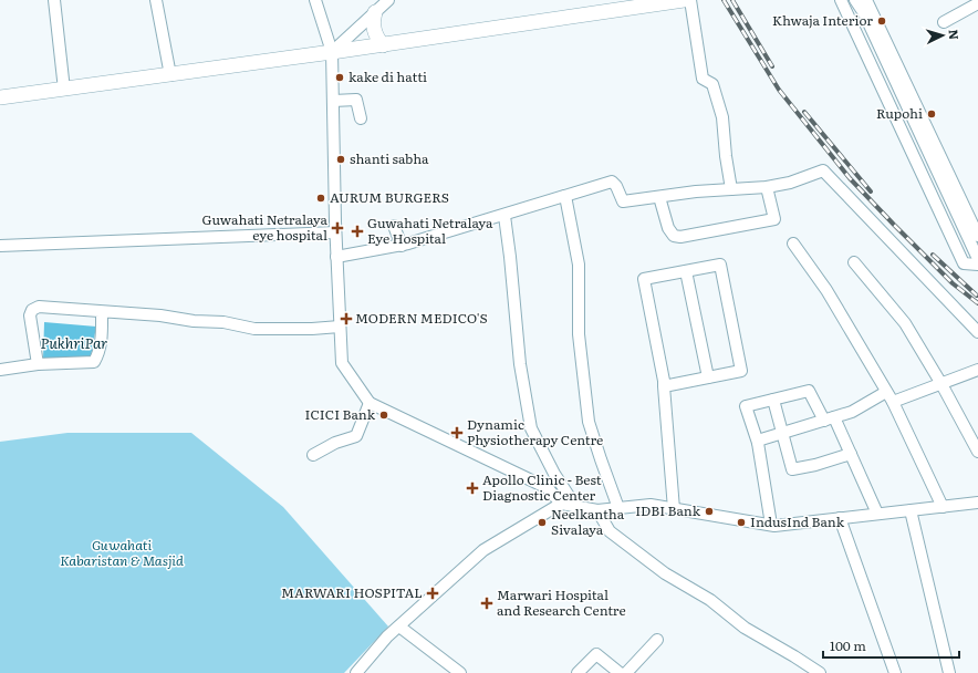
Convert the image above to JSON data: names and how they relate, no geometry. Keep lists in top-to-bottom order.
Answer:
{
  "water": ["PukhriPar"],
  "parks": ["Guwahati Kabaristan & Masjid"],
  "places": {
    "other": [
      "Khwaja Interior",
      "kake di hatti",
      "Rupohi",
      "shanti sabha",
      "AURUM BURGERS",
      "ICICI Bank",
      "IDBI Bank",
      "Neelkantha Sivalaya",
      "IndusInd Bank"
    ],
    "health": [
      "Guwahati Netralaya eye hospital",
      "Guwahati Netralaya Eye Hospital",
      "MODERN MEDICO'S",
      "Dynamic Physiotherapy Centre",
      "Apollo Clinic - Best Diagnostic Center",
      "MARWARI HOSPITAL",
      "Marwari Hospital and Research Centre"
    ]
  },
  "scale_bar": "100 m",
  "north": "right"
}
